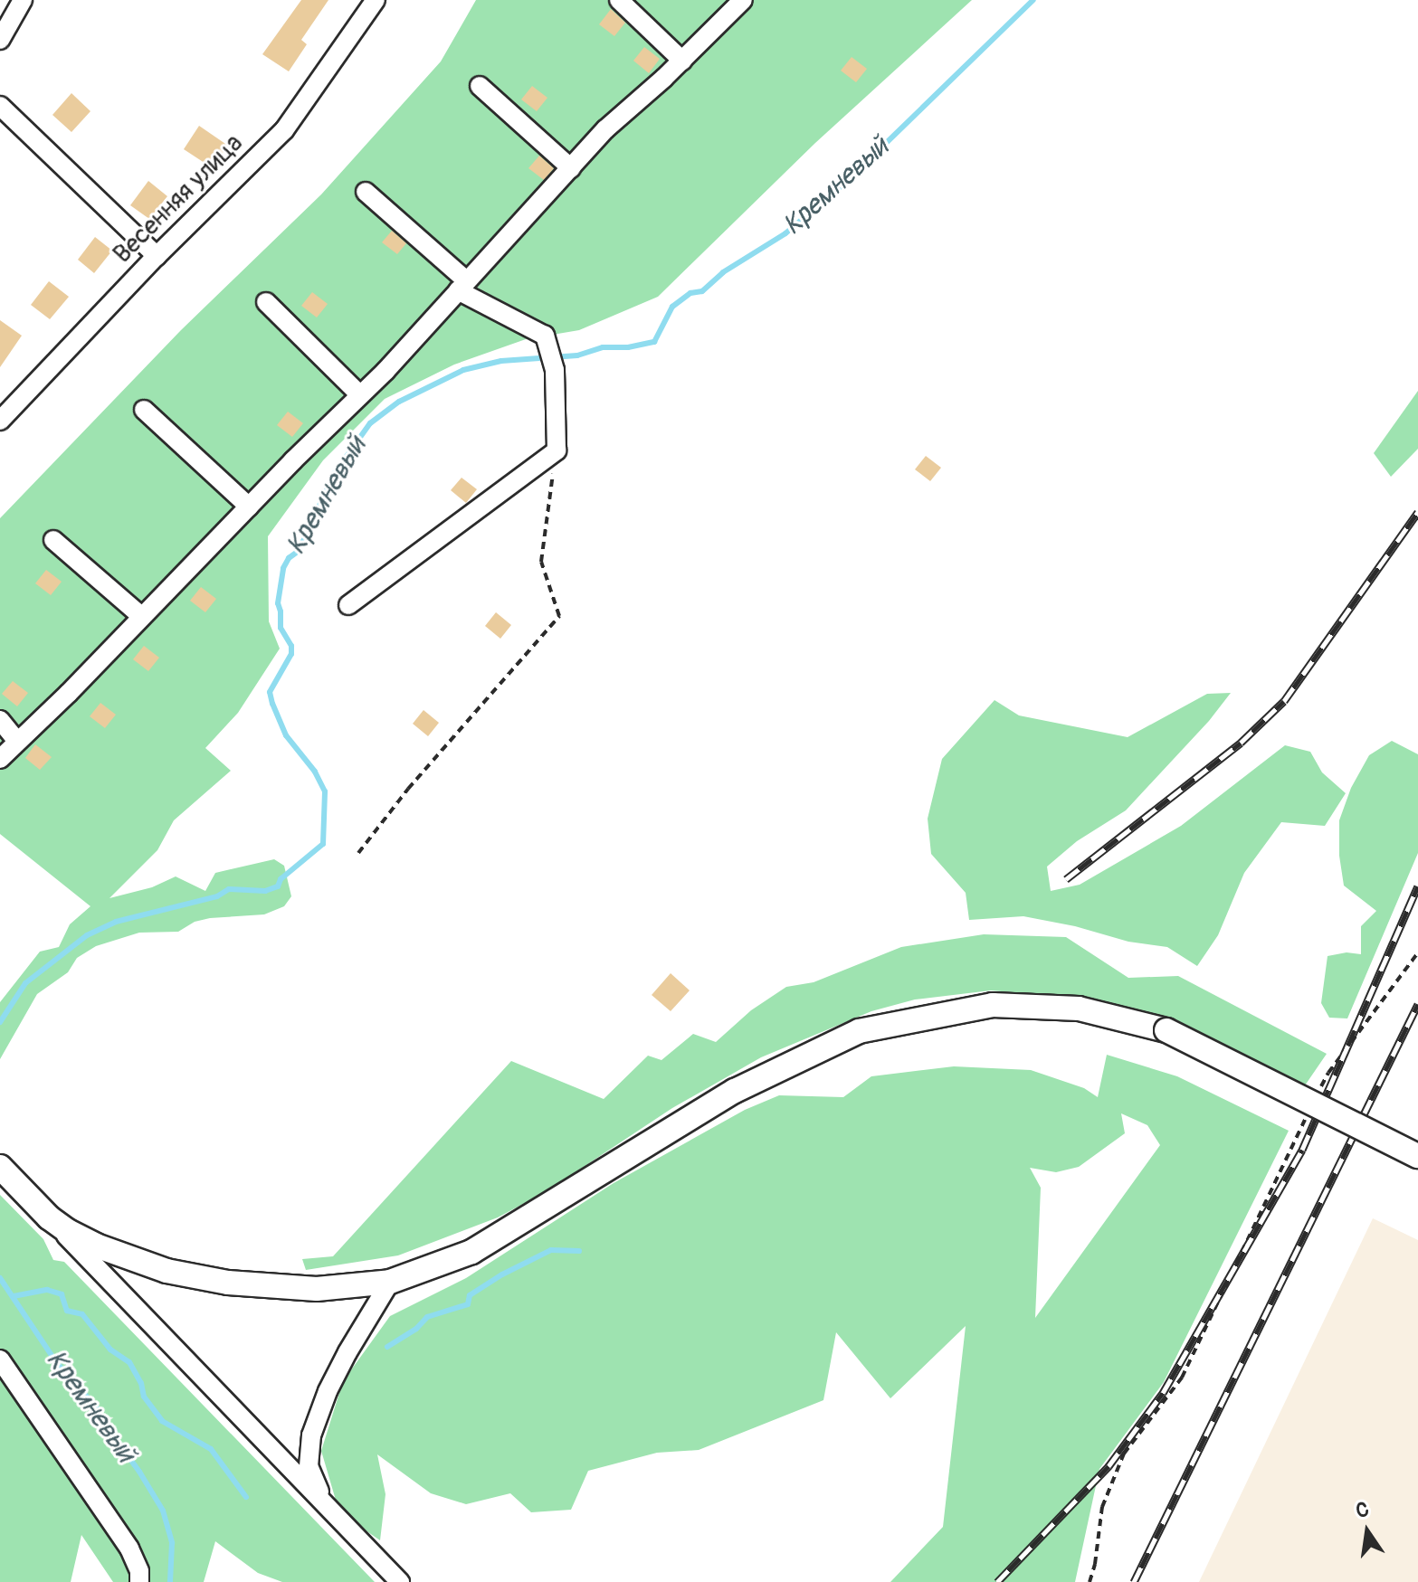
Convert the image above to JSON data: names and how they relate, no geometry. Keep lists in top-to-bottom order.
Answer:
{
  "streets": {
    "street": ["Весенняя улица"]
  },
  "water": ["Кремневый"],
  "north": "top"
}
